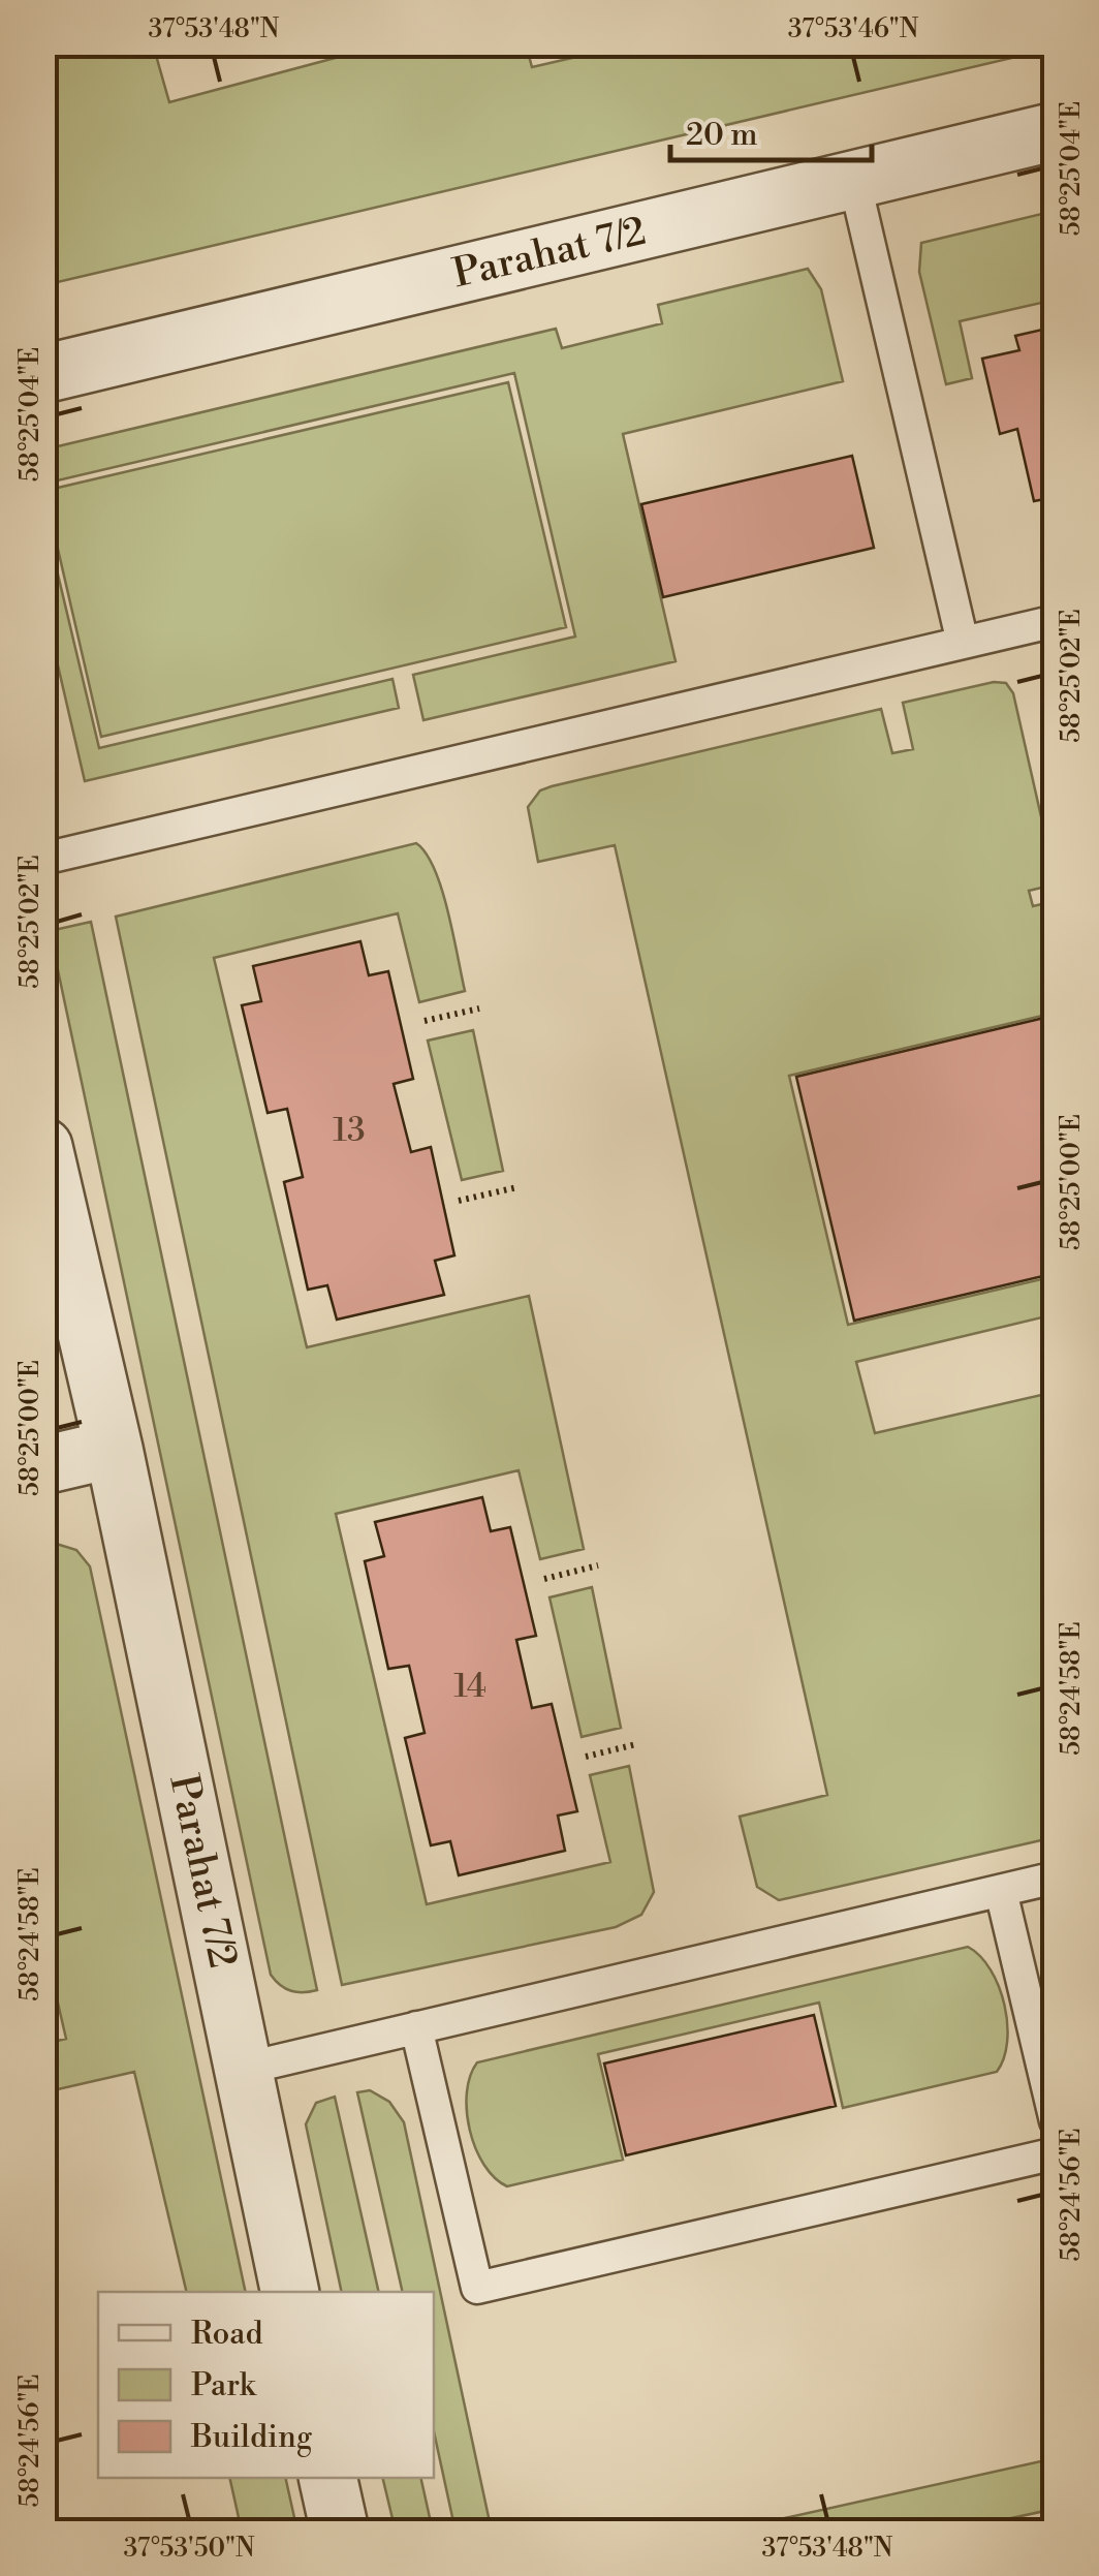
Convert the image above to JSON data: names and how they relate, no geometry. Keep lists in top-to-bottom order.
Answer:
{
  "streets": {
    "street": ["Parahat 7/2"]
  },
  "house_numbers": ["13", "14"],
  "legend": ["Road", "Park", "Building"],
  "scale_bar": "20 m",
  "coordinates": [
    "37°53'48\"N",
    "37°53'46\"N",
    "58°25'04\"E",
    "58°25'02\"E",
    "58°25'00\"E",
    "58°24'58\"E",
    "58°24'56\"E",
    "37°53'50\"N"
  ]
}
